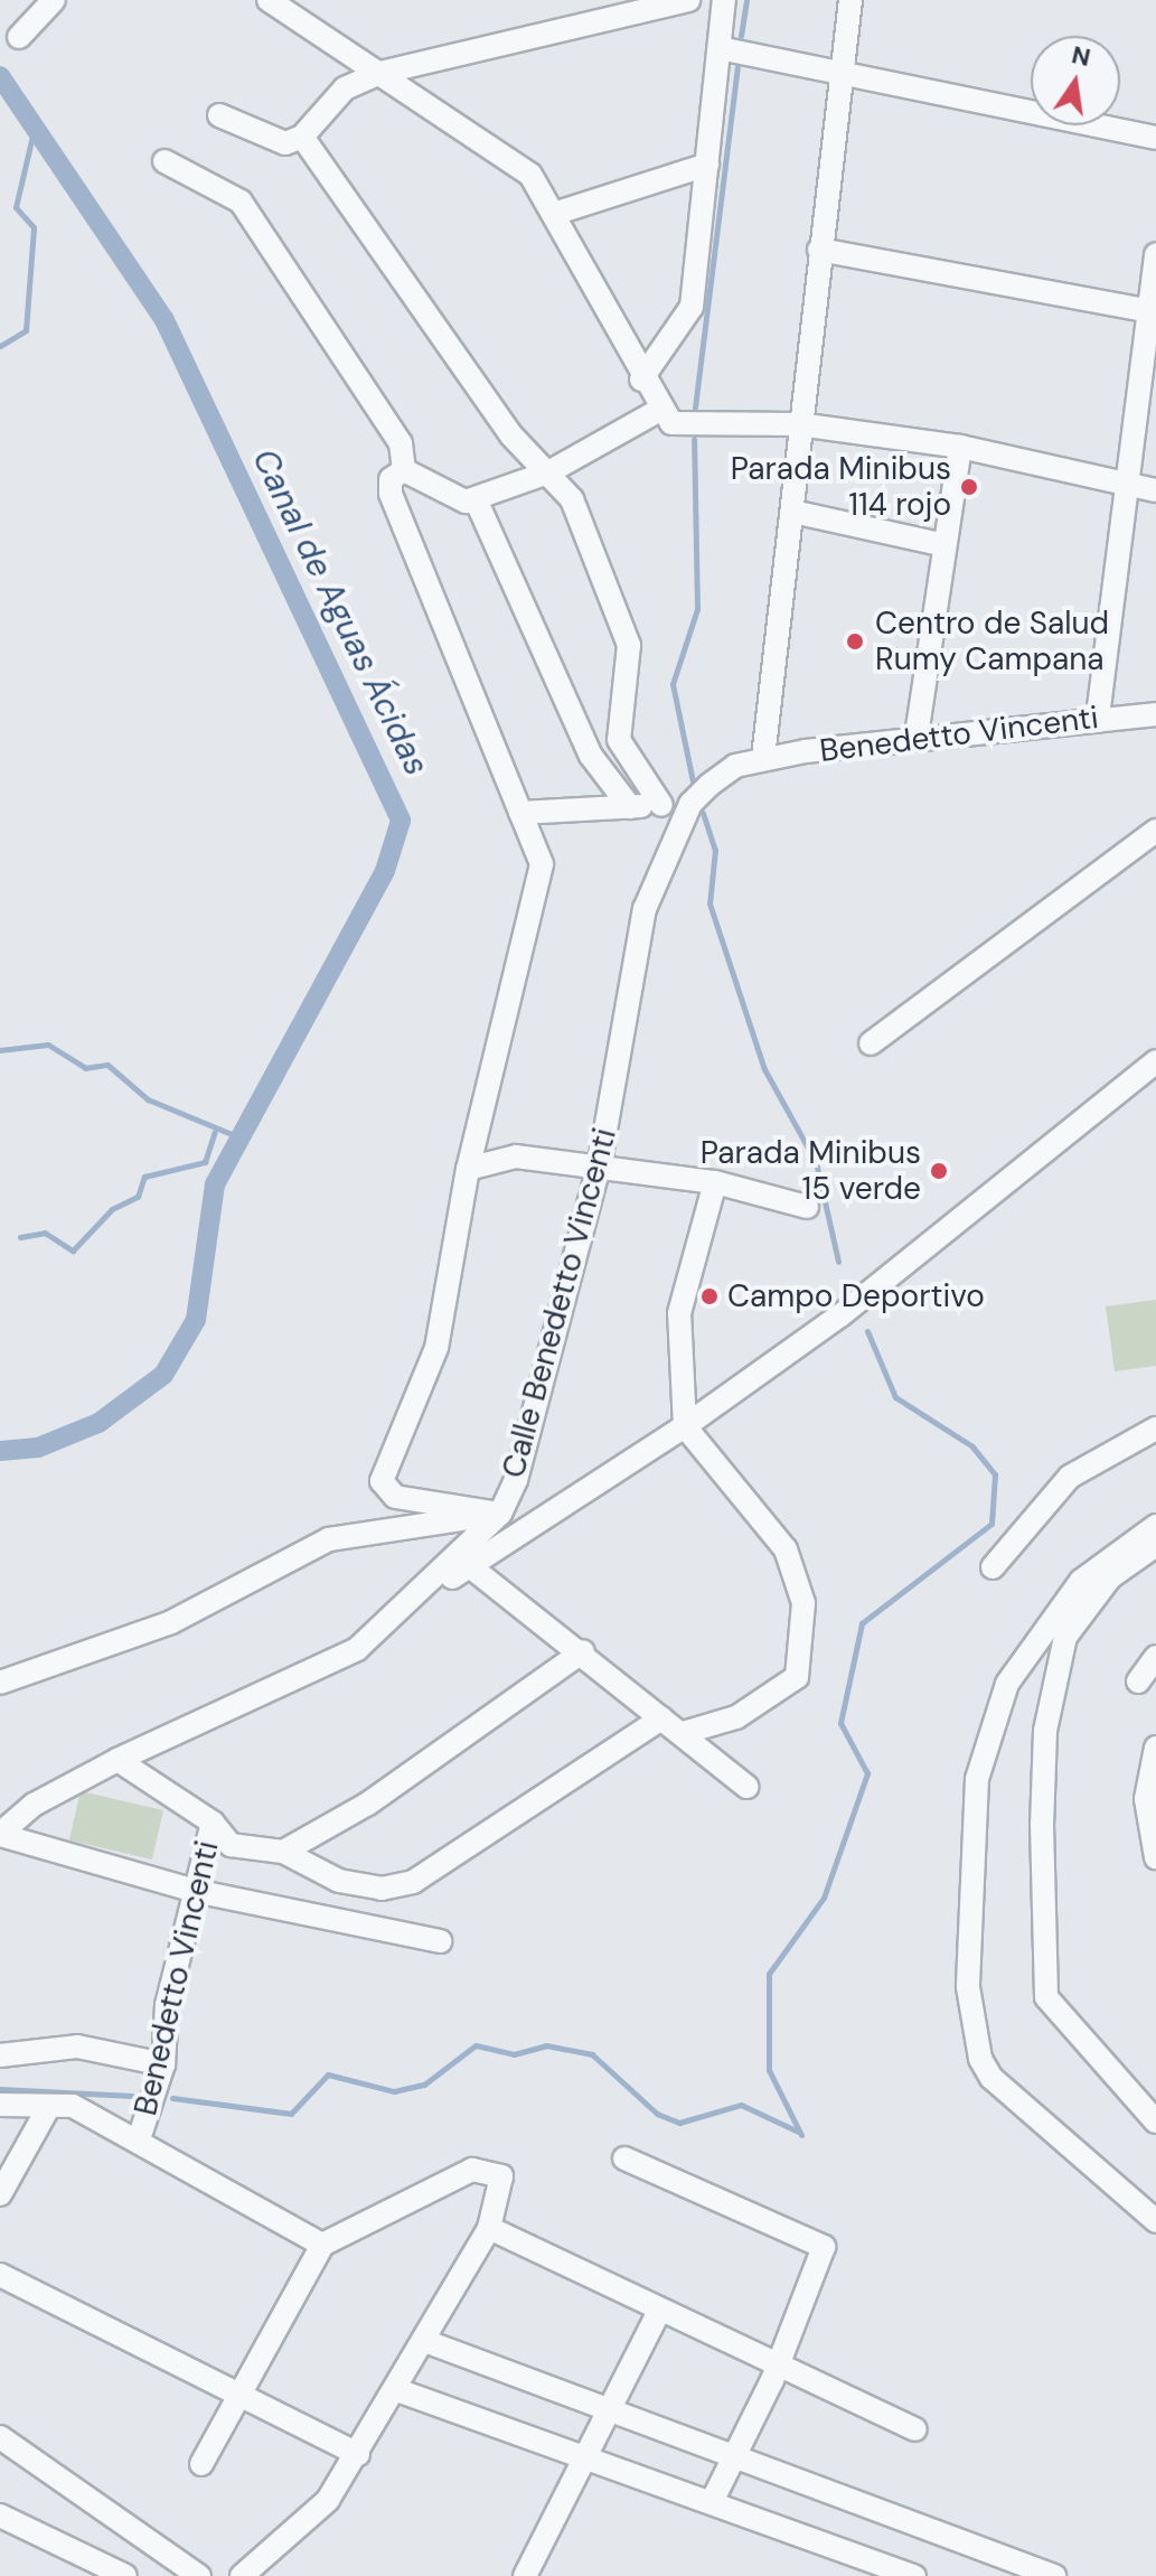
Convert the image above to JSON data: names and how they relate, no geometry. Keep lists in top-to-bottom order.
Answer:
{
  "streets": {
    "street": ["Benedetto Vincenti", "Calle Benedetto Vincenti"]
  },
  "crossings": [
    ["Benedetto Vincenti", "Calle Benedetto Vincenti"]
  ],
  "water": ["Canal de Aguas Ácidas"],
  "places": [
    "Parada Minibus 114 rojo",
    "Centro de Salud Rumy Campana",
    "Parada Minibus 15 verde",
    "Campo Deportivo"
  ],
  "north": "top"
}
